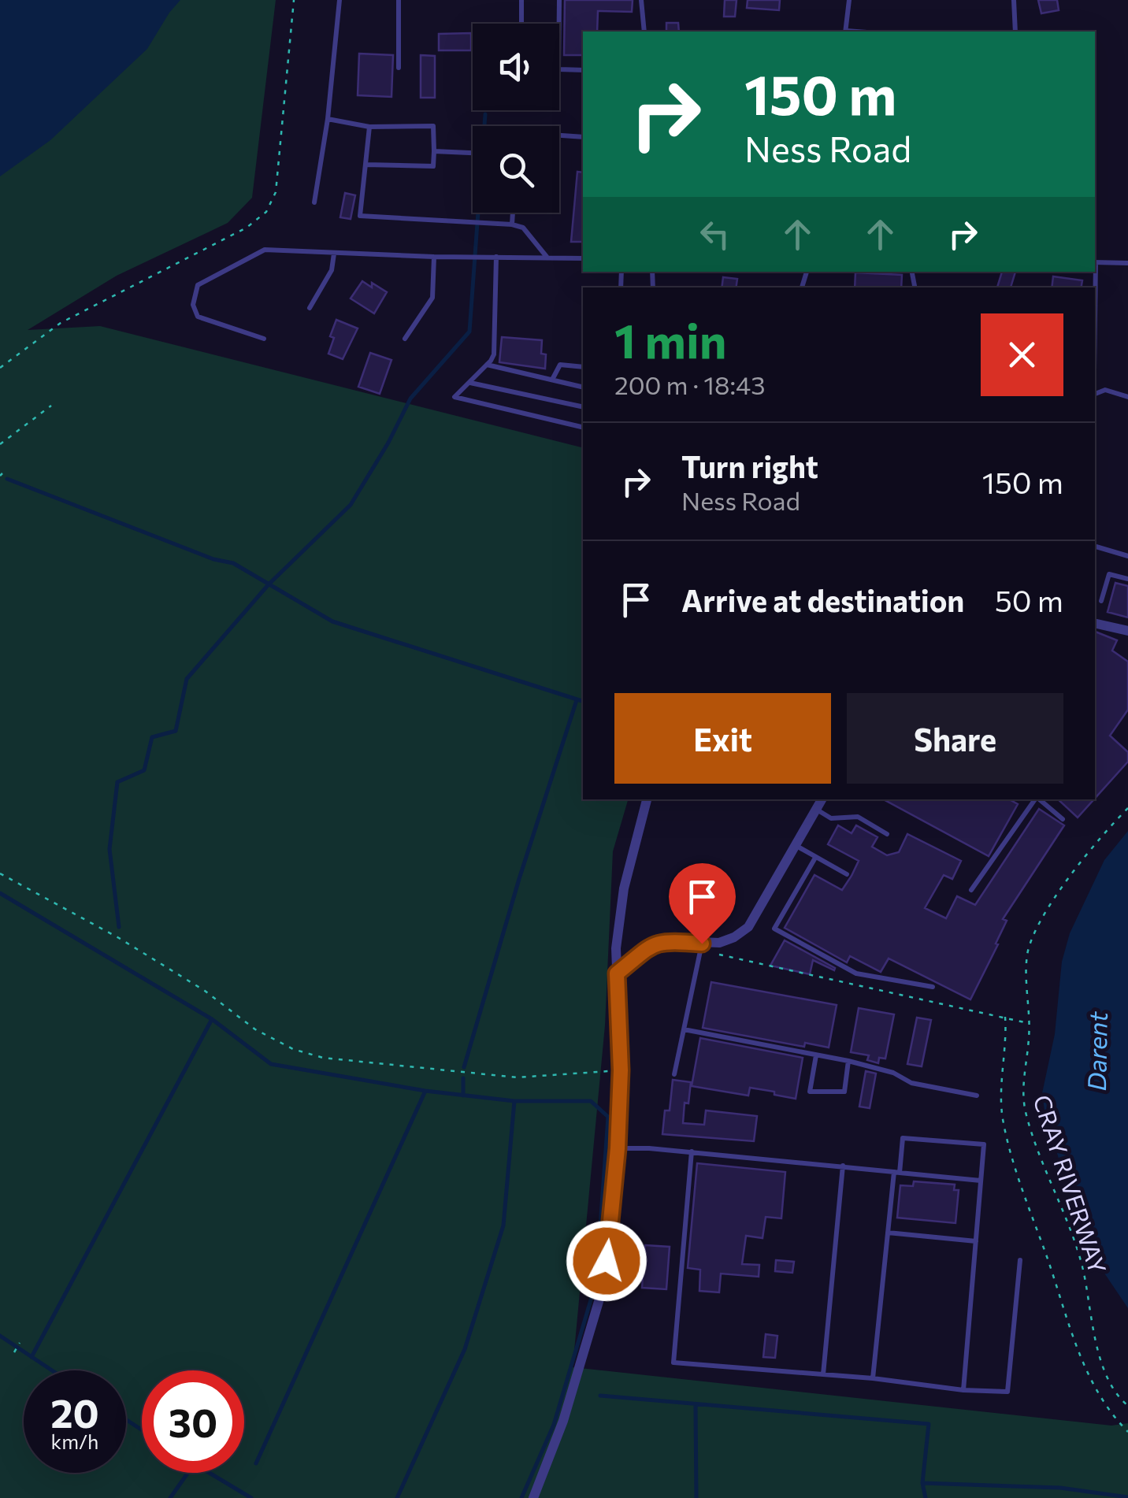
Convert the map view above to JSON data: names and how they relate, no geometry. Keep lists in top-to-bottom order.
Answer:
{
  "streets": {
    "path": ["CRAY RIVERWAY"]
  },
  "water": ["Darent"],
  "page": {
    "turn": ["150 m", "Ness Road"],
    "heading": ["1 min", "200 m · 18:43"],
    "list": [
      {
        "name": "Turn right",
        "note": "Ness Road",
        "value": "150 m"
      },
      {
        "name": "Arrive at destination",
        "value": "50 m"
      }
    ],
    "buttons": ["Exit", "Share"],
    "speed": "20 km/h",
    "limit": "30"
  }
}
